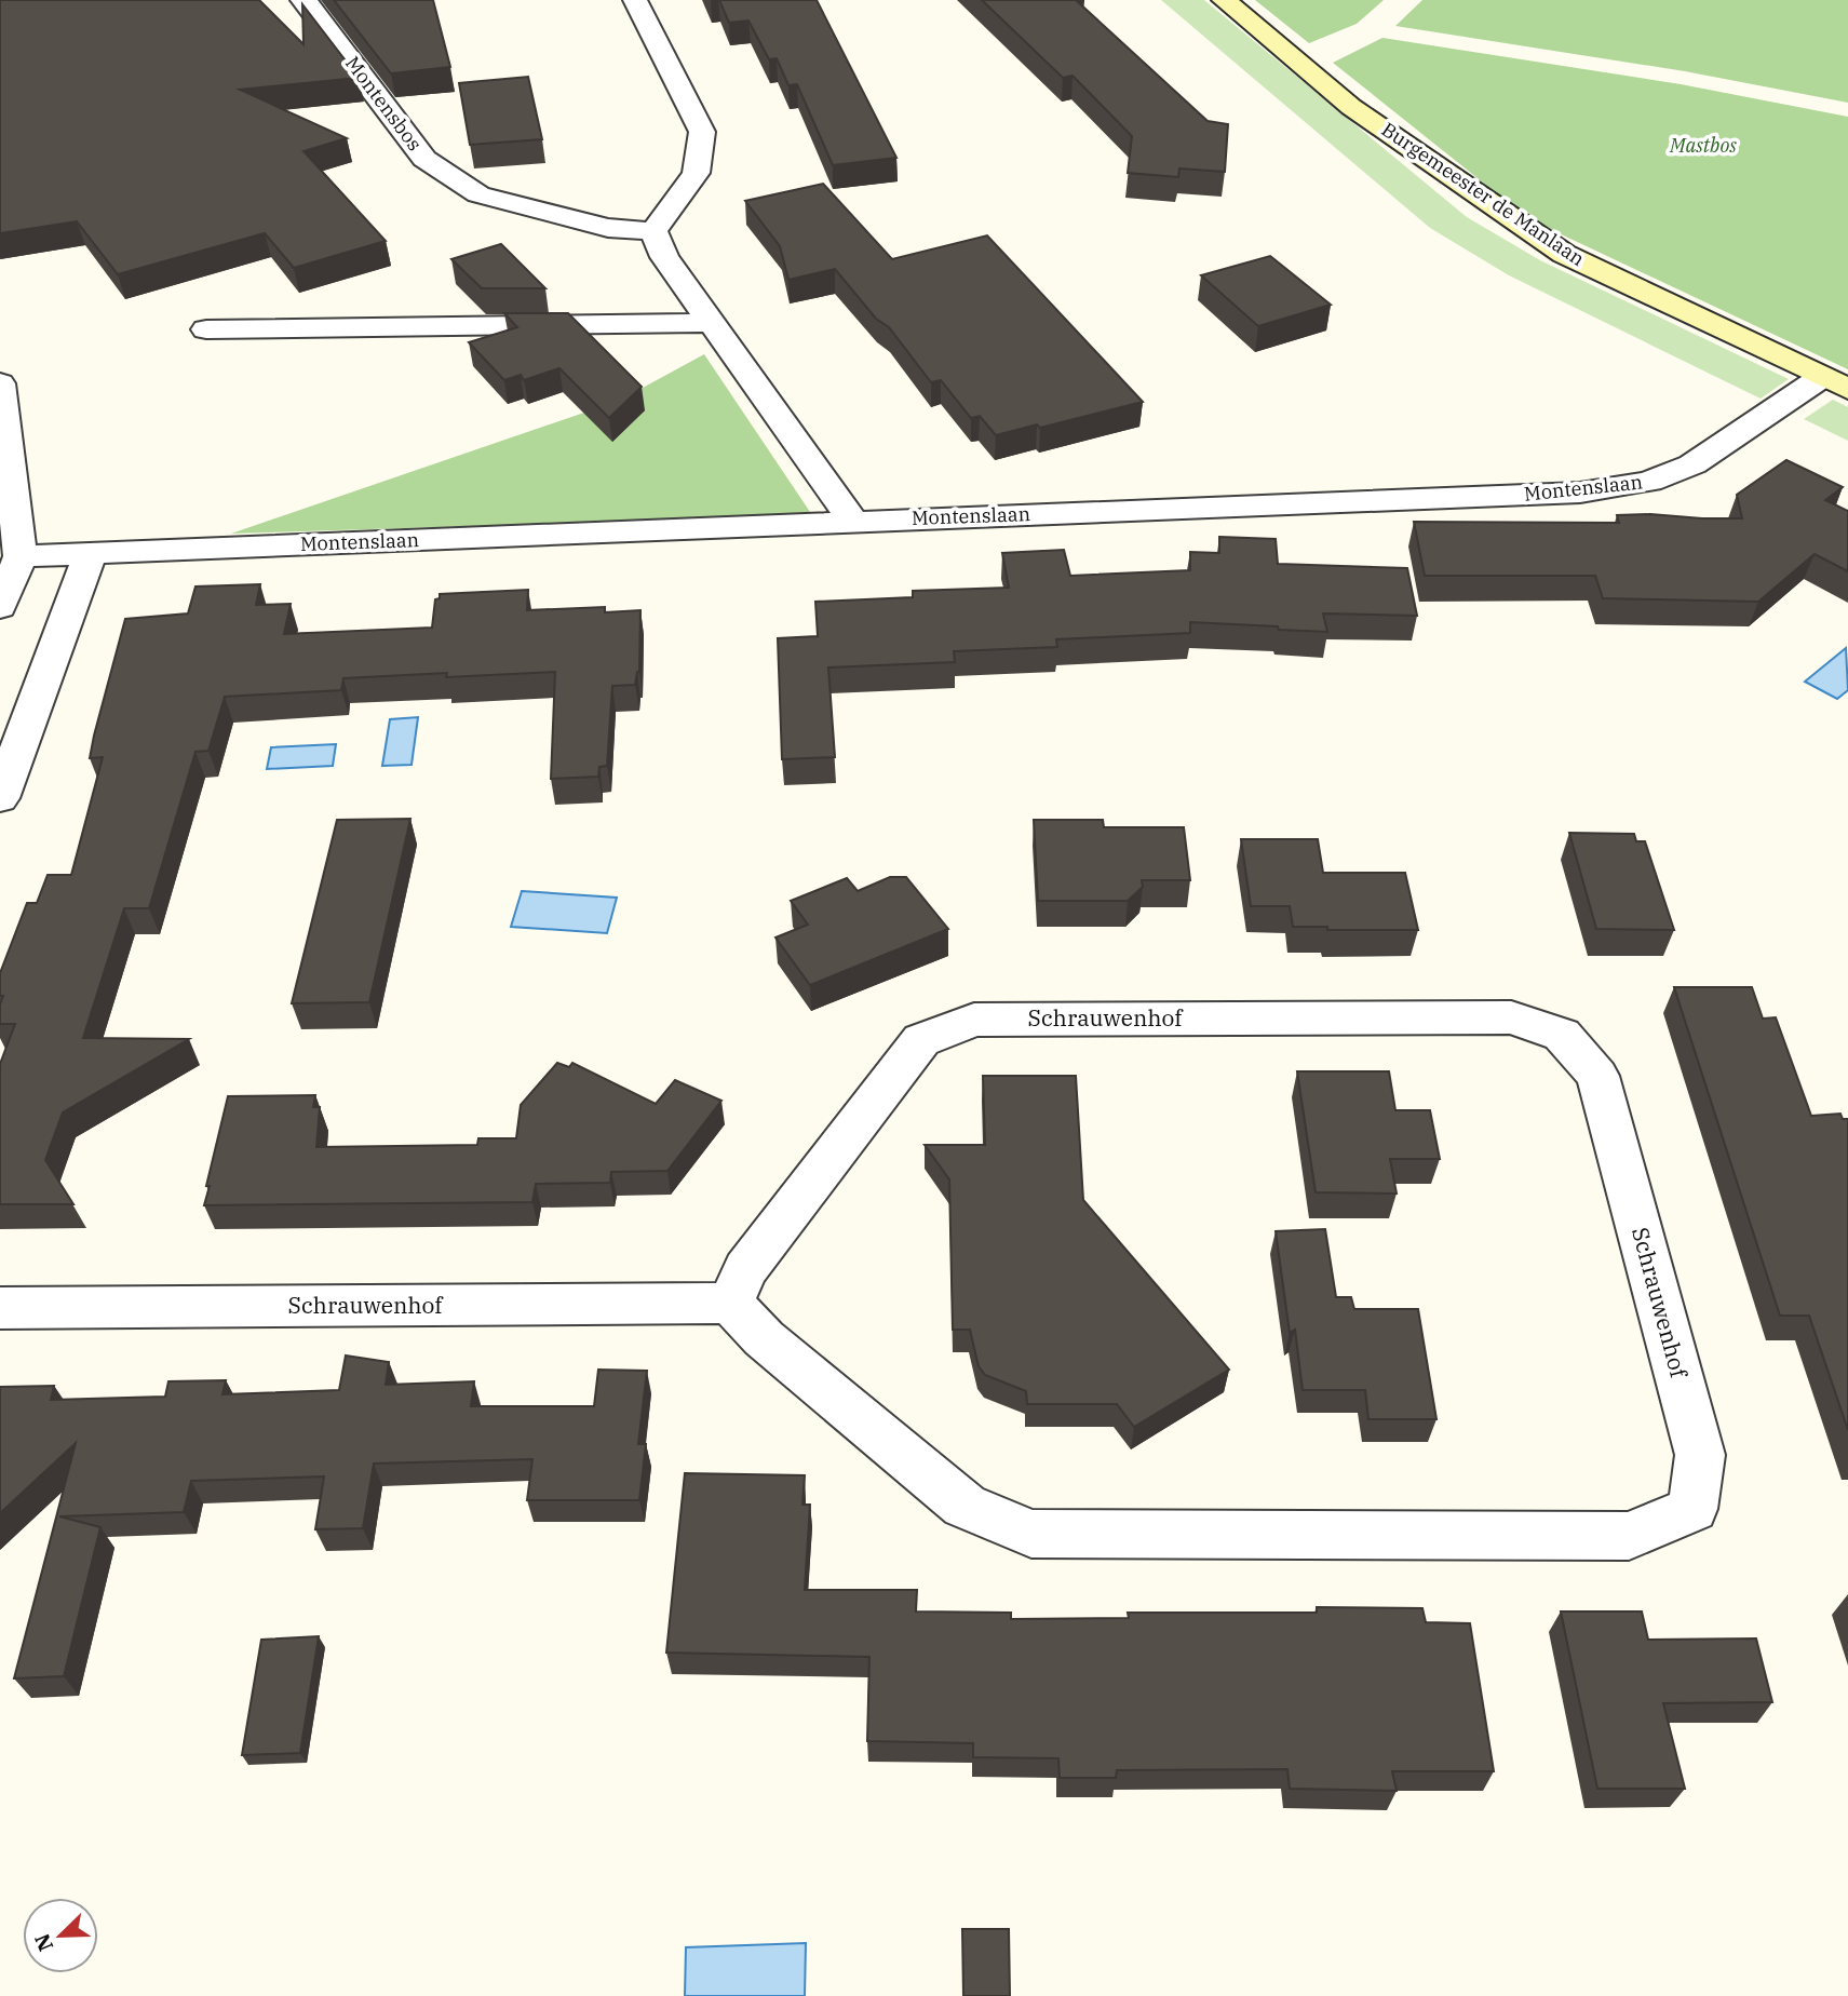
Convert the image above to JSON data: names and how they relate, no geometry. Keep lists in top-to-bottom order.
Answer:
{
  "streets": {
    "street": [
      "Montensbos",
      "Burgemeester de Manlaan",
      "Montenslaan",
      "Schrauwenhof"
    ]
  },
  "crossings": [
    ["Burgemeester de Manlaan", "Montenslaan"]
  ],
  "parks": ["Mastbos"],
  "north": "bottom left"
}
